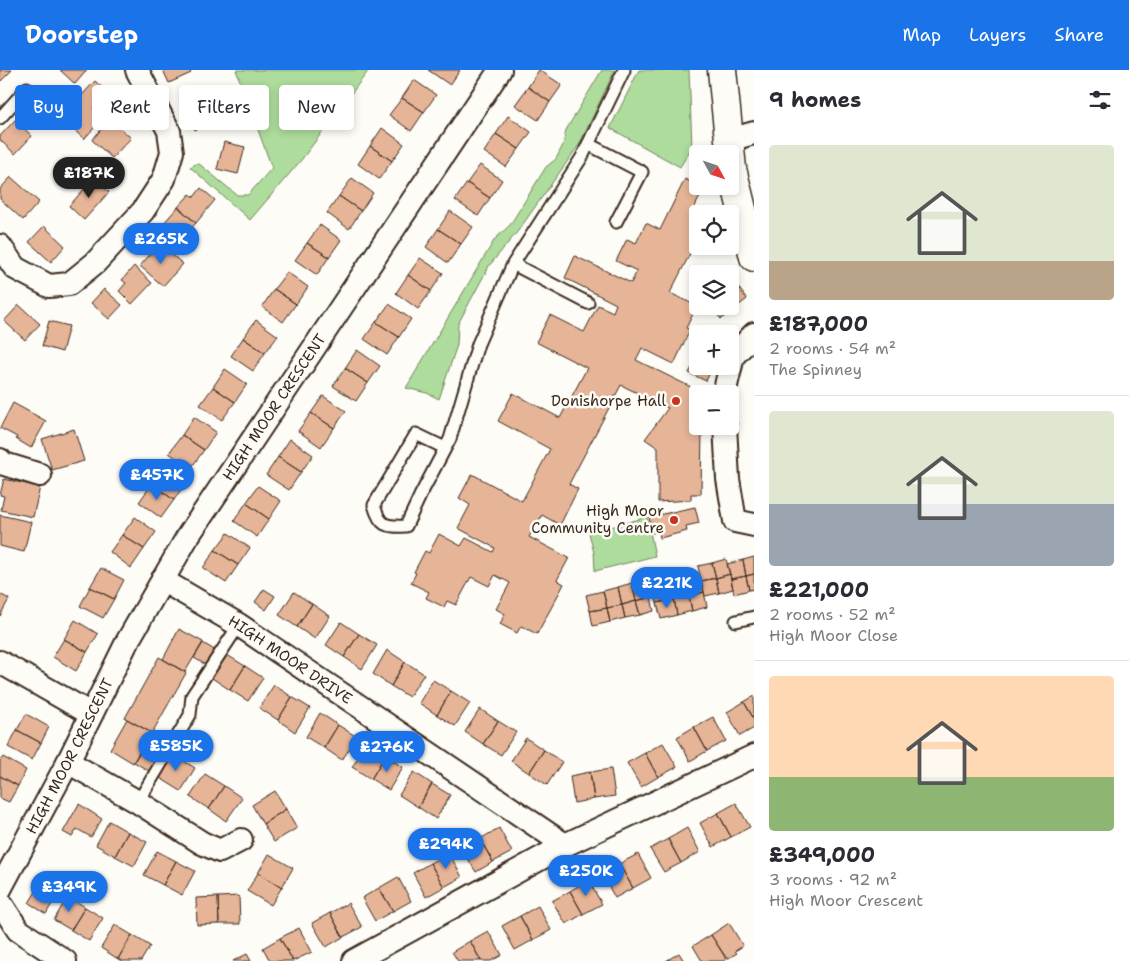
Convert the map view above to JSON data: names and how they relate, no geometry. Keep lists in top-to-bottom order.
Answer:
{
  "streets": {
    "street": ["HIGH MOOR CRESCENT", "HIGH MOOR DRIVE"]
  },
  "crossings": [
    ["HIGH MOOR CRESCENT", "HIGH MOOR DRIVE"]
  ],
  "places": ["Donishorpe Hall", "High Moor Community Centre"],
  "north": "bottom right",
  "page": {
    "header": "Doorstep",
    "nav": ["Map", "Layers", "Share"],
    "heading": "9 homes",
    "chip": [
      "Buy",
      "Rent",
      "Filters",
      "New"
    ],
    "list": [
      {
        "name": "£187,000",
        "note": "2 rooms · 54 m² · The Spinney"
      },
      {
        "name": "£221,000",
        "note": "2 rooms · 52 m² · High Moor Close"
      },
      {
        "name": "£349,000",
        "note": "3 rooms · 92 m² · High Moor Crescent"
      }
    ],
    "map_buttons": ["+", "−"],
    "price": [
      "£187K",
      "£265K",
      "£457K",
      "£221K",
      "£585K",
      "£276K",
      "£294K",
      "£250K",
      "£349K"
    ]
  }
}
